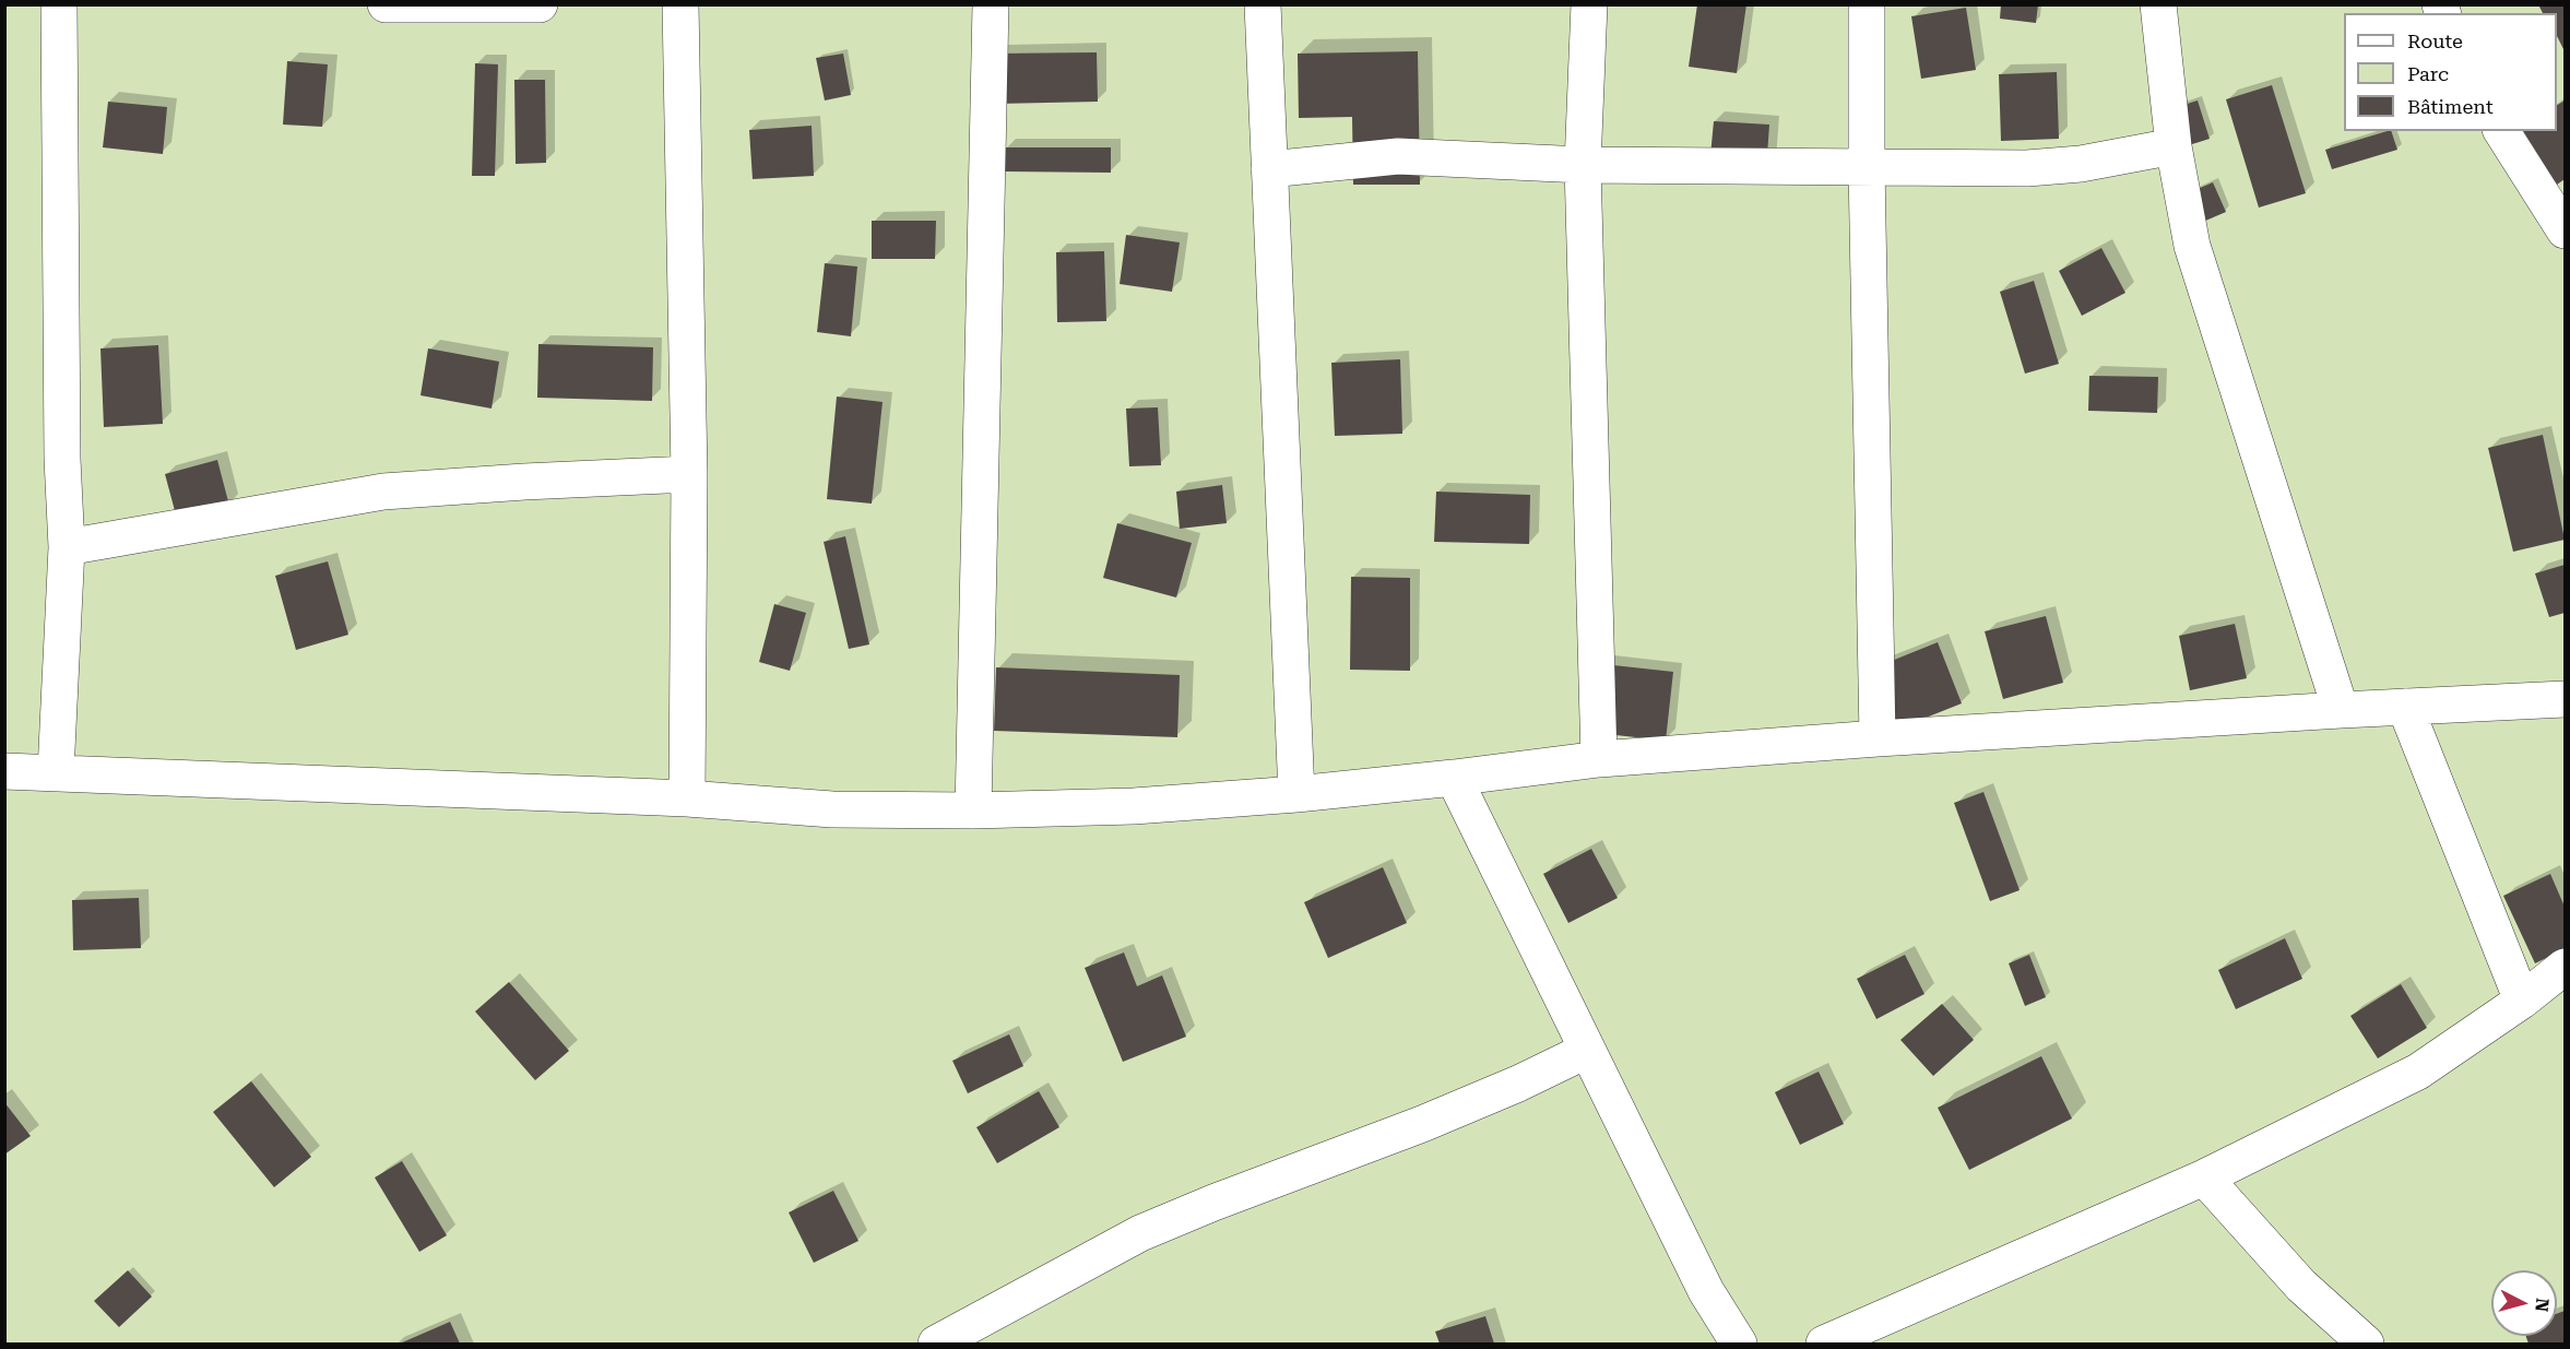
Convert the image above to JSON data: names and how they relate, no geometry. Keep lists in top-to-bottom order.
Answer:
{
  "legend": ["Route", "Parc", "Bâtiment"],
  "north": "right"
}
